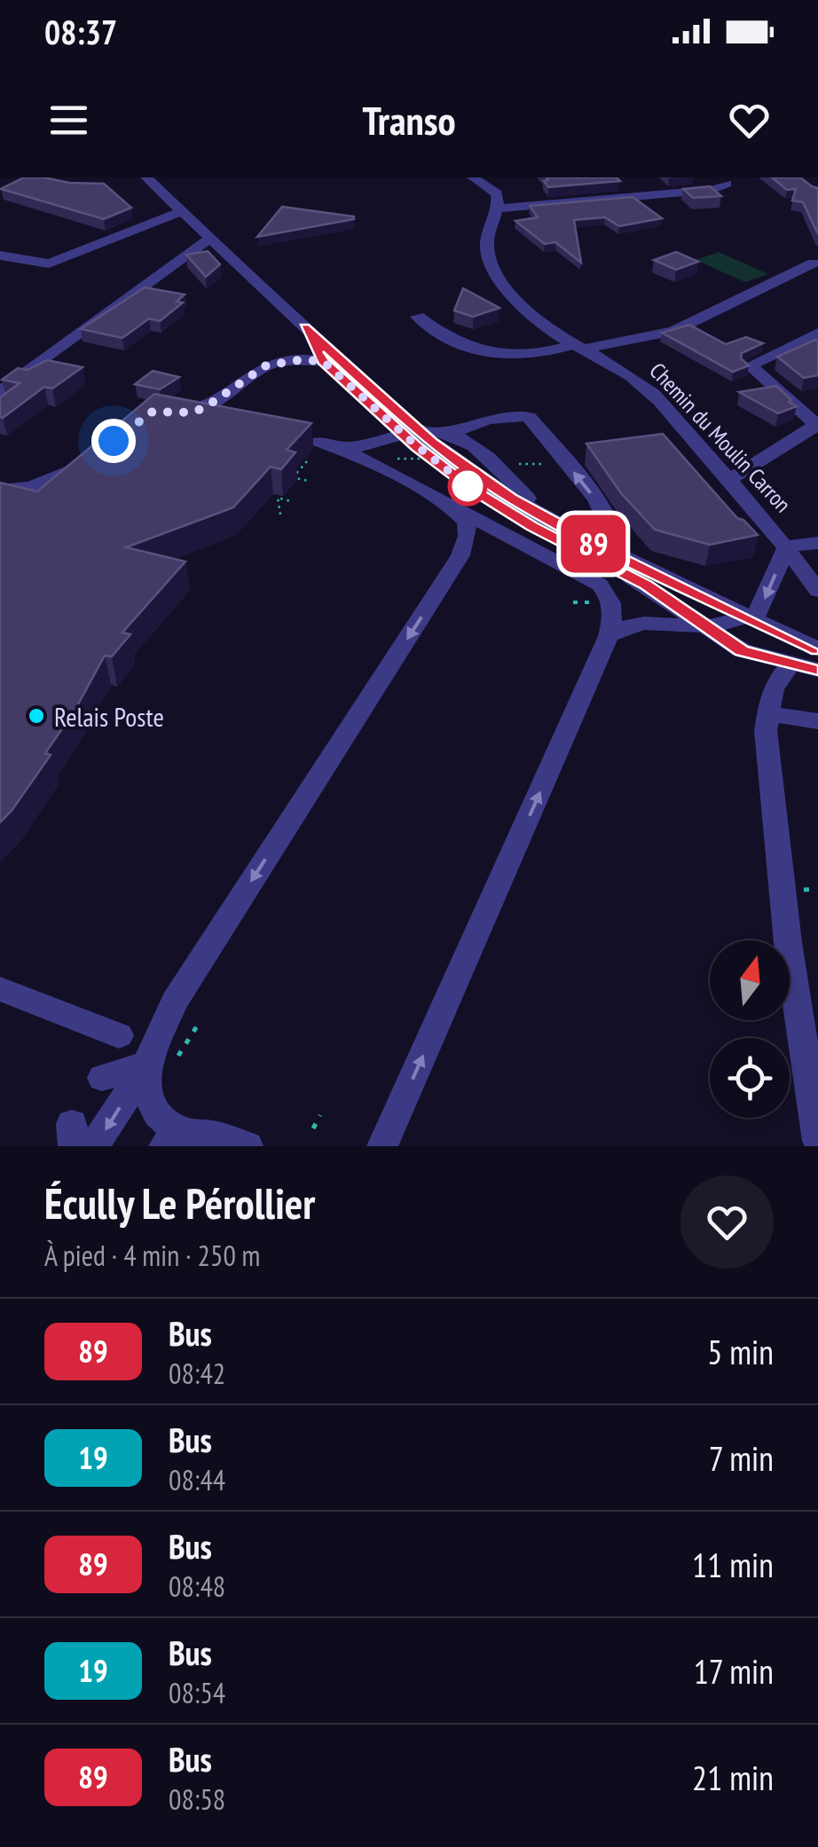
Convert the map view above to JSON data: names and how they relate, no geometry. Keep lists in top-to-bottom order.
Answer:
{
  "streets": {
    "street": ["Chemin du Moulin Carron"]
  },
  "places": ["Relais Poste"],
  "lines": ["bus line 89"],
  "north": "top",
  "page": {
    "status": "08:37",
    "header": "Transo",
    "on_map": "89",
    "heading": ["Écully Le Pérollier", "À pied · 4 min · 250 m"],
    "list": [
      {
        "mark": "89",
        "name": "Bus",
        "note": "08:42",
        "value": "5 min"
      },
      {
        "mark": "19",
        "name": "Bus",
        "note": "08:44",
        "value": "7 min"
      },
      {
        "mark": "89",
        "name": "Bus",
        "note": "08:48",
        "value": "11 min"
      },
      {
        "mark": "19",
        "name": "Bus",
        "note": "08:54",
        "value": "17 min"
      },
      {
        "mark": "89",
        "name": "Bus",
        "note": "08:58",
        "value": "21 min"
      }
    ]
  }
}
